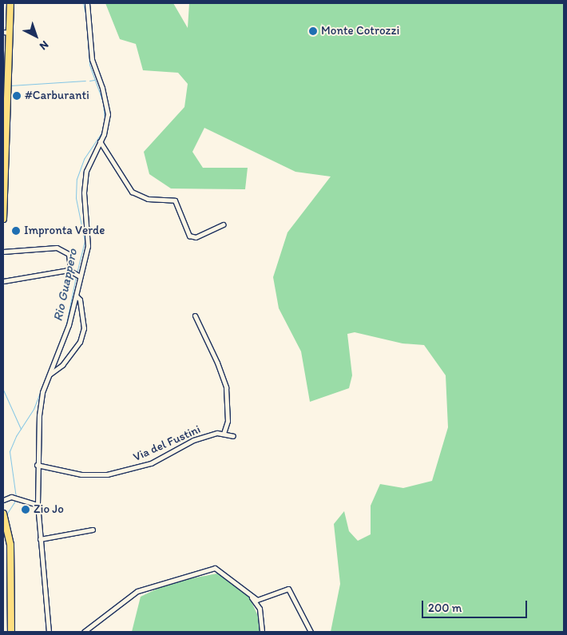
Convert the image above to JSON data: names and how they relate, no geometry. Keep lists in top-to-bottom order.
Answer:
{
  "streets": {
    "street": ["Via del Fustini"]
  },
  "water": ["Rio Guappero"],
  "places": [
    "Monte Cotrozzi",
    "#Carburanti",
    "Impronta Verde",
    "Zio Jo"
  ],
  "scale_bar": "200 m",
  "north": "bottom right"
}
